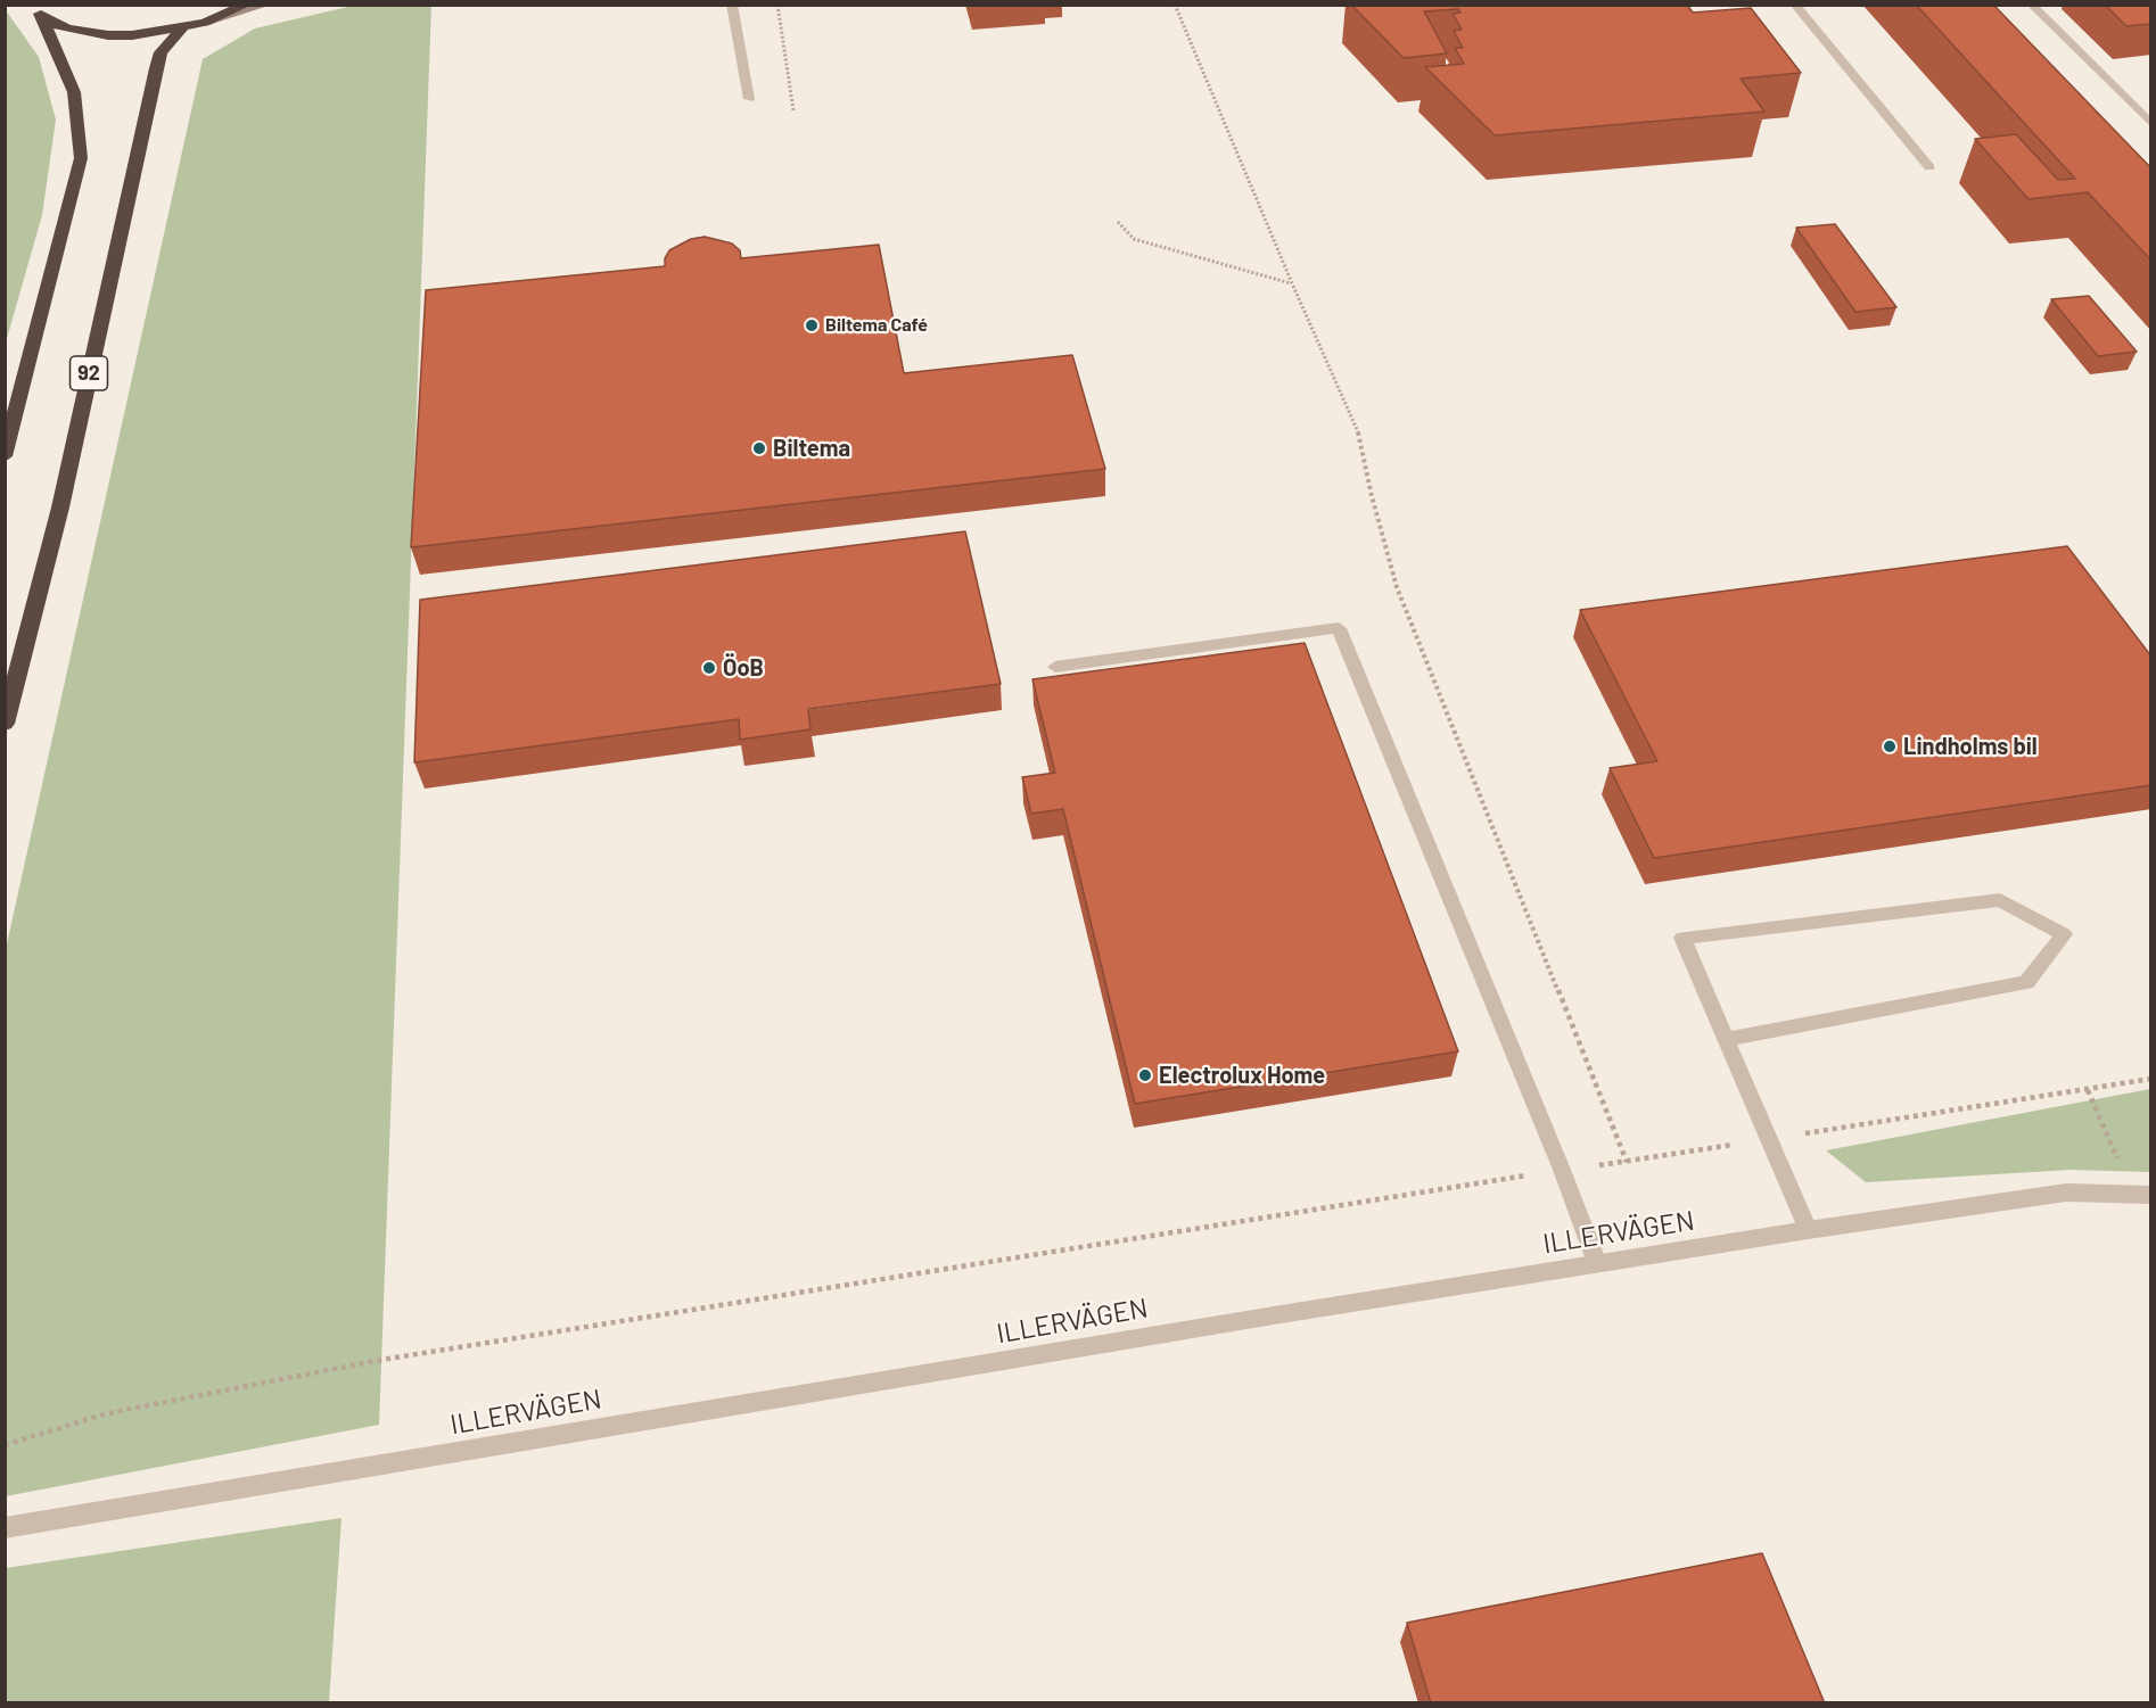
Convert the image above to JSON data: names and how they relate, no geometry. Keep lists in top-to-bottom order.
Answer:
{
  "streets": {
    "highway": ["92"],
    "street": ["ILLERVÄGEN"]
  },
  "places": [
    "Biltema Café",
    "Biltema",
    "ÖoB",
    "Lindholms bil",
    "Electrolux Home"
  ]
}
